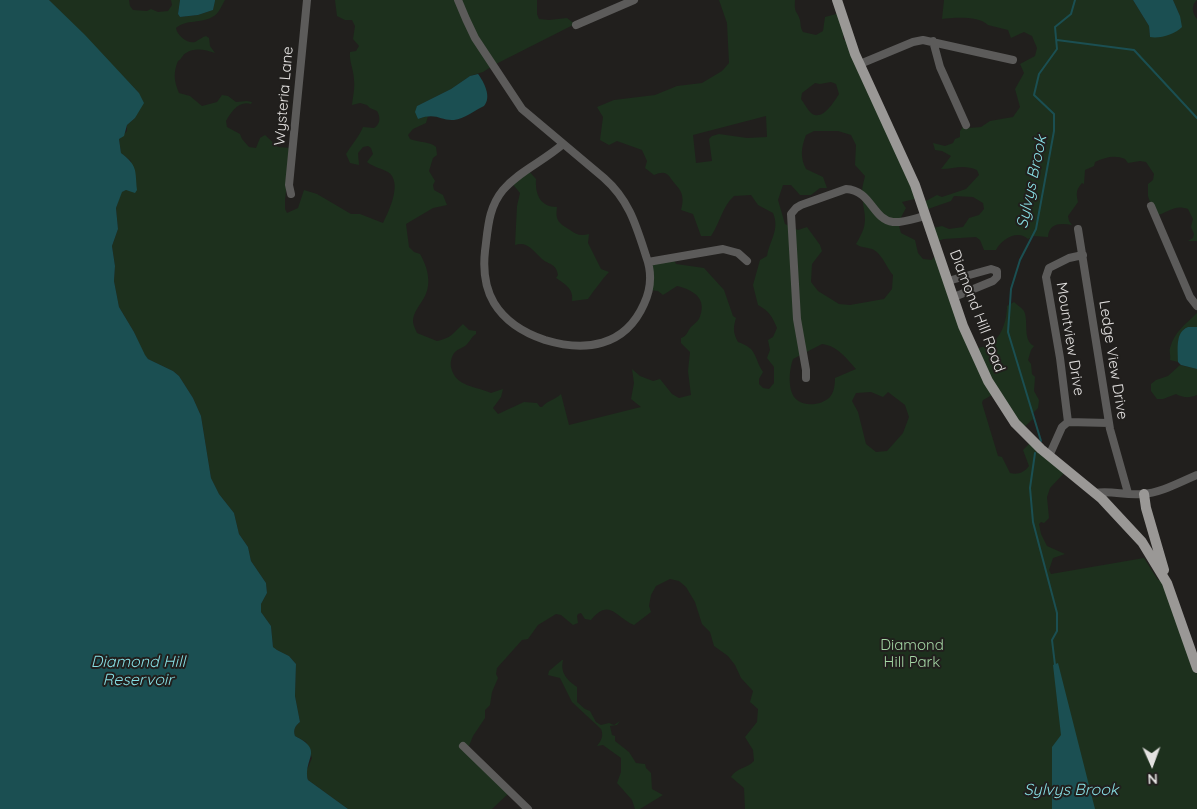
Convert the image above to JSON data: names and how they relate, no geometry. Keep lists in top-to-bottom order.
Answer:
{
  "streets": {
    "main road": ["Diamond Hill Road"],
    "street": ["Wysteria Lane", "Mountview Drive", "Ledge View Drive"]
  },
  "crossings": [
    ["Mountview Drive", "Ledge View Drive"]
  ],
  "water": ["Sylvys Brook", "Diamond Hill Reservoir"],
  "parks": ["Diamond Hill Park"],
  "north": "bottom"
}
